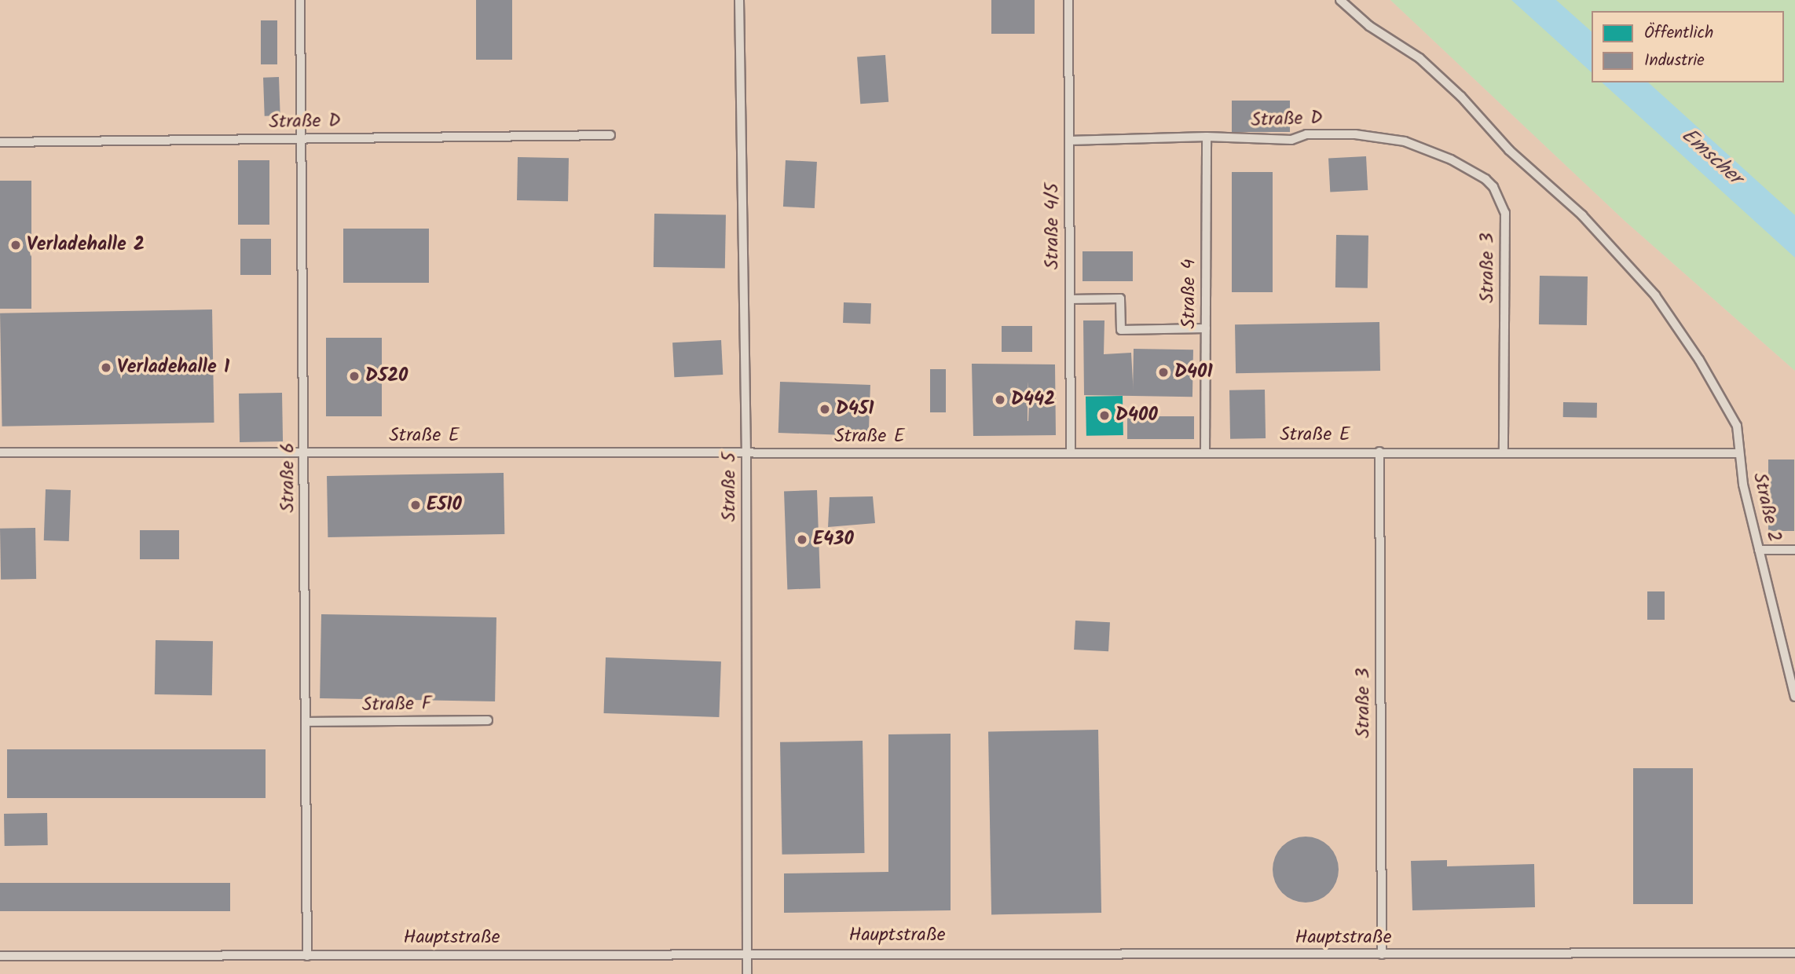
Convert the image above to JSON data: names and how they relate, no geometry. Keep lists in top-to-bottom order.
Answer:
{
  "streets": {
    "lane": [
      "Straße D",
      "Straße 4/5",
      "Straße 3",
      "Straße 4",
      "Straße E",
      "Straße 6",
      "Straße 5",
      "Straße 2",
      "Straße F",
      "Hauptstraße"
    ]
  },
  "crossings": [
    ["Straße D", "Straße 4/5"],
    ["Straße D", "Straße 3"],
    ["Straße D", "Straße 4"],
    ["Straße D", "Straße 6"],
    ["Straße 4/5", "Straße E"],
    ["Straße 3", "Straße E"],
    ["Straße 3", "Hauptstraße"],
    ["Straße 4", "Straße E"],
    ["Straße E", "Straße 6"],
    ["Straße E", "Straße 5"],
    ["Straße E", "Straße 2"],
    ["Straße 6", "Straße F"],
    ["Straße 6", "Hauptstraße"],
    ["Straße 5", "Hauptstraße"]
  ],
  "water": ["Emscher"],
  "places": [
    "Verladehalle 2",
    "Verladehalle 1",
    "D401",
    "D520",
    "D442",
    "D451",
    "D400",
    "E510",
    "E430"
  ],
  "legend": ["Öffentlich", "Industrie"]
}
